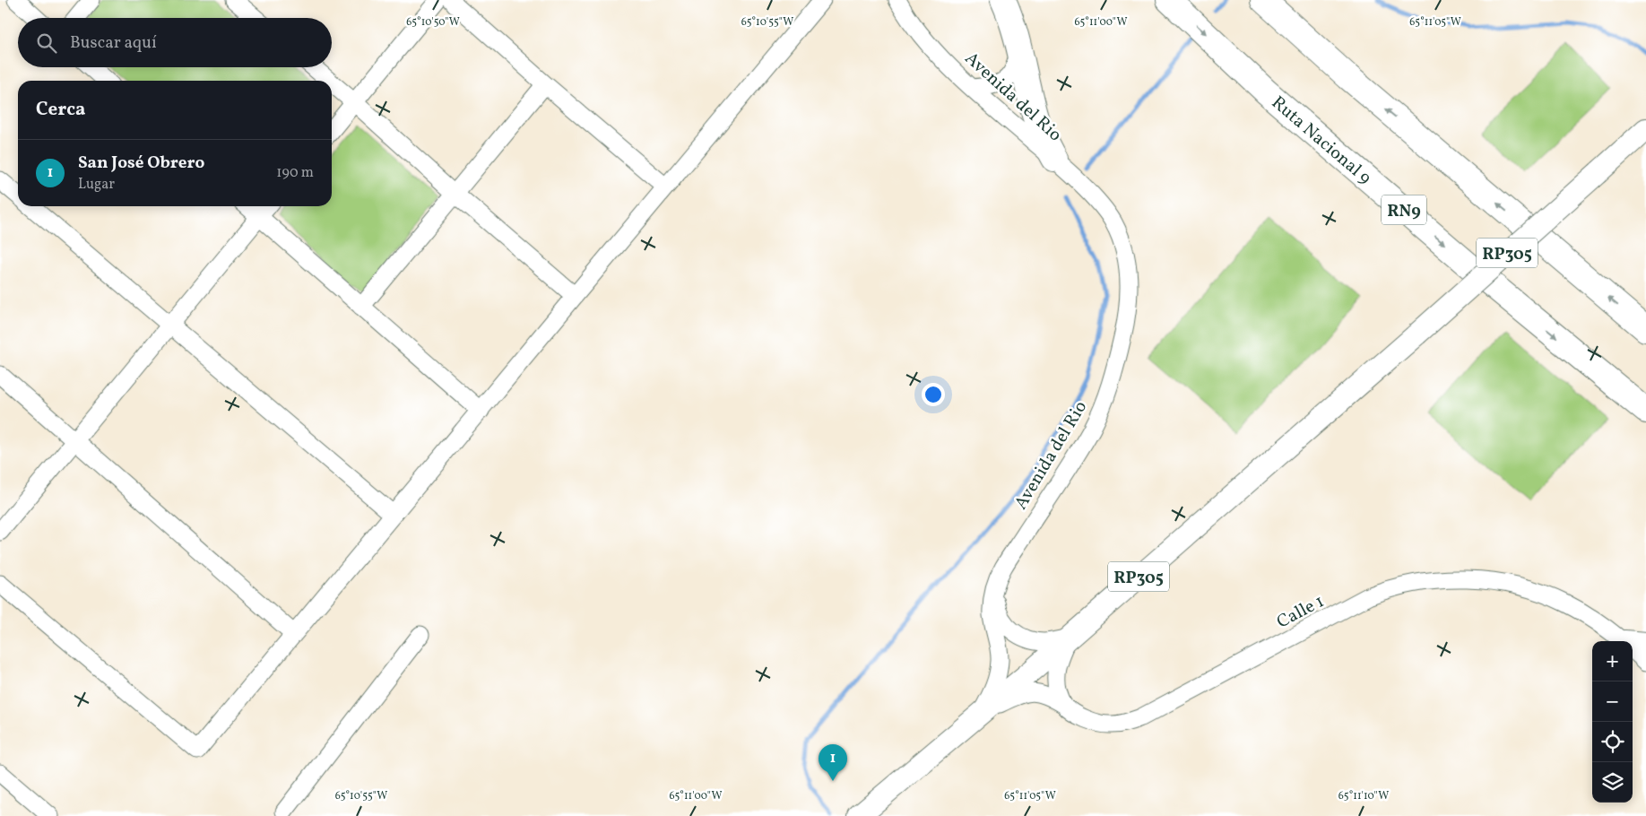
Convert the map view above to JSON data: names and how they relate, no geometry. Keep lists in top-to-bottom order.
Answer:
{
  "streets": {
    "highway": ["Ruta Nacional 9", "RN9"],
    "main road": ["RP305"],
    "street": ["Avenida del Rio", "Calle 1"]
  },
  "crossings": [
    ["Avenida del Rio", "RP305"],
    ["Avenida del Rio", "Calle 1"],
    ["RP305", "Calle 1"]
  ],
  "page": {
    "search": "Buscar aquí",
    "heading": "Cerca",
    "list": [
      {
        "mark": "1",
        "name": "San José Obrero",
        "note": "Lugar",
        "value": "190 m"
      }
    ],
    "map_buttons": ["+", "−"],
    "pins": "1"
  },
  "coordinates": [
    "65°10'50\"W",
    "65°10'55\"W",
    "65°11'00\"W",
    "65°11'05\"W",
    "65°11'10\"W"
  ]
}
